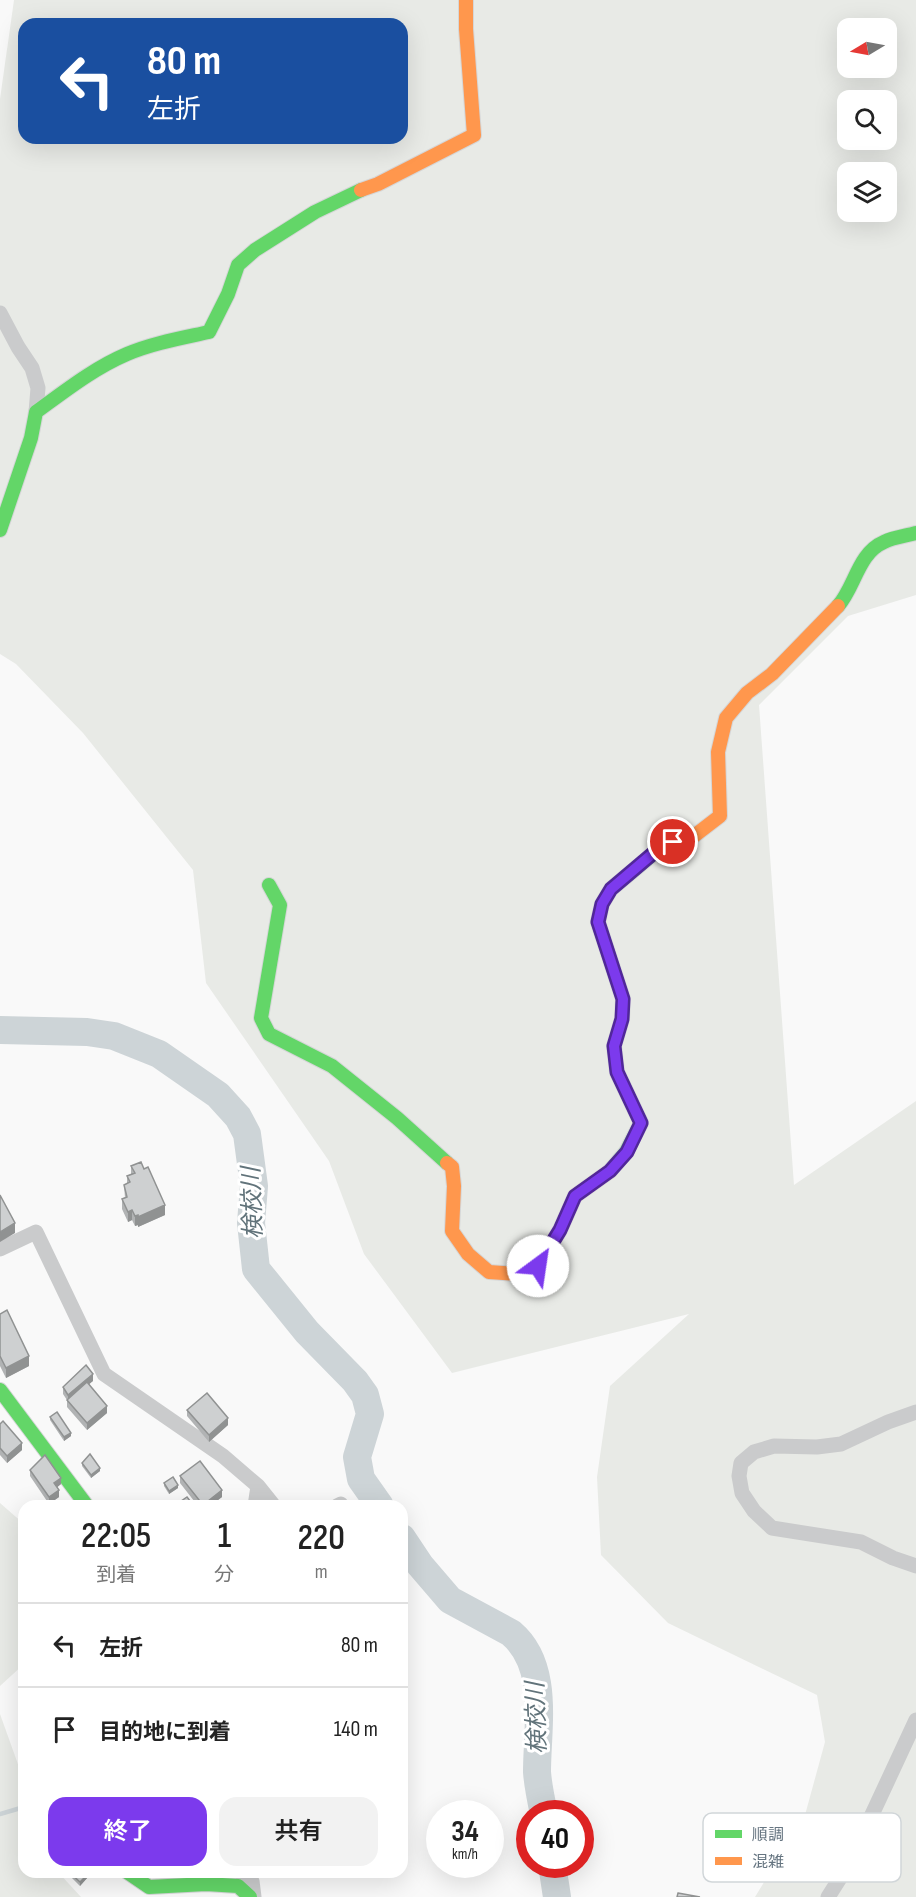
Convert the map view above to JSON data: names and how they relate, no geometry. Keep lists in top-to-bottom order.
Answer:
{
  "water": ["検校川"],
  "legend": ["順調", "混雑"],
  "north": "left",
  "page": {
    "turn": ["80 m", "左折"],
    "eta": [
      "22:05",
      "到着",
      "1",
      "分",
      "220",
      "m"
    ],
    "list": [
      {
        "name": "左折",
        "value": "80 m"
      },
      {
        "name": "目的地に到着",
        "value": "140 m"
      }
    ],
    "buttons": ["終了", "共有"],
    "speed": "34 km/h",
    "limit": "40"
  }
}
